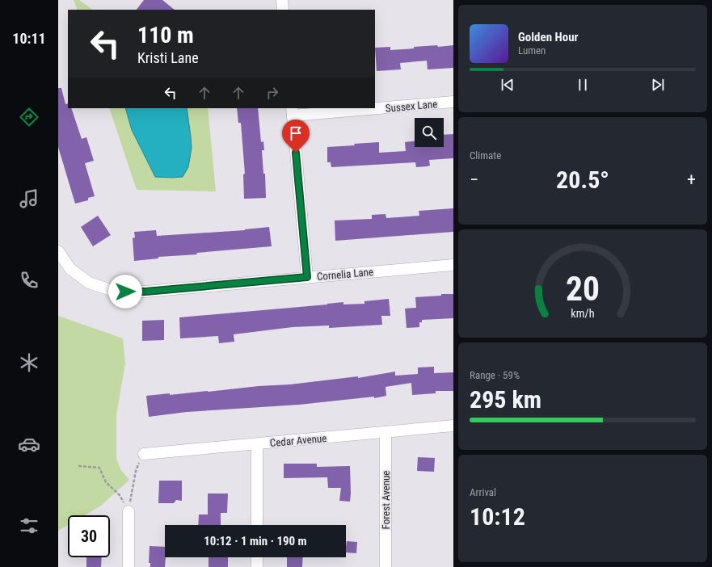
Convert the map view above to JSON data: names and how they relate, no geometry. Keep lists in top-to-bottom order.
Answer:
{
  "streets": {
    "street": [
      "Sussex Lane",
      "Cornelia Lane",
      "Cedar Avenue",
      "Forest Avenue"
    ]
  },
  "crossings": [
    ["Cedar Avenue", "Forest Avenue"]
  ],
  "page": {
    "tabs": "10:11",
    "turn": ["110 m", "Kristi Lane"],
    "song": ["Golden Hour", "Lumen"],
    "tile": [
      "Climate",
      ["Range · 59%", "295 km"],
      ["Arrival", "10:12"]
    ],
    "heat": ["−", "20.5°", "+"],
    "limit": "30",
    "trip": "10:12 · 1 min · 190 m",
    "gauge": ["20", "km/h"]
  }
}
